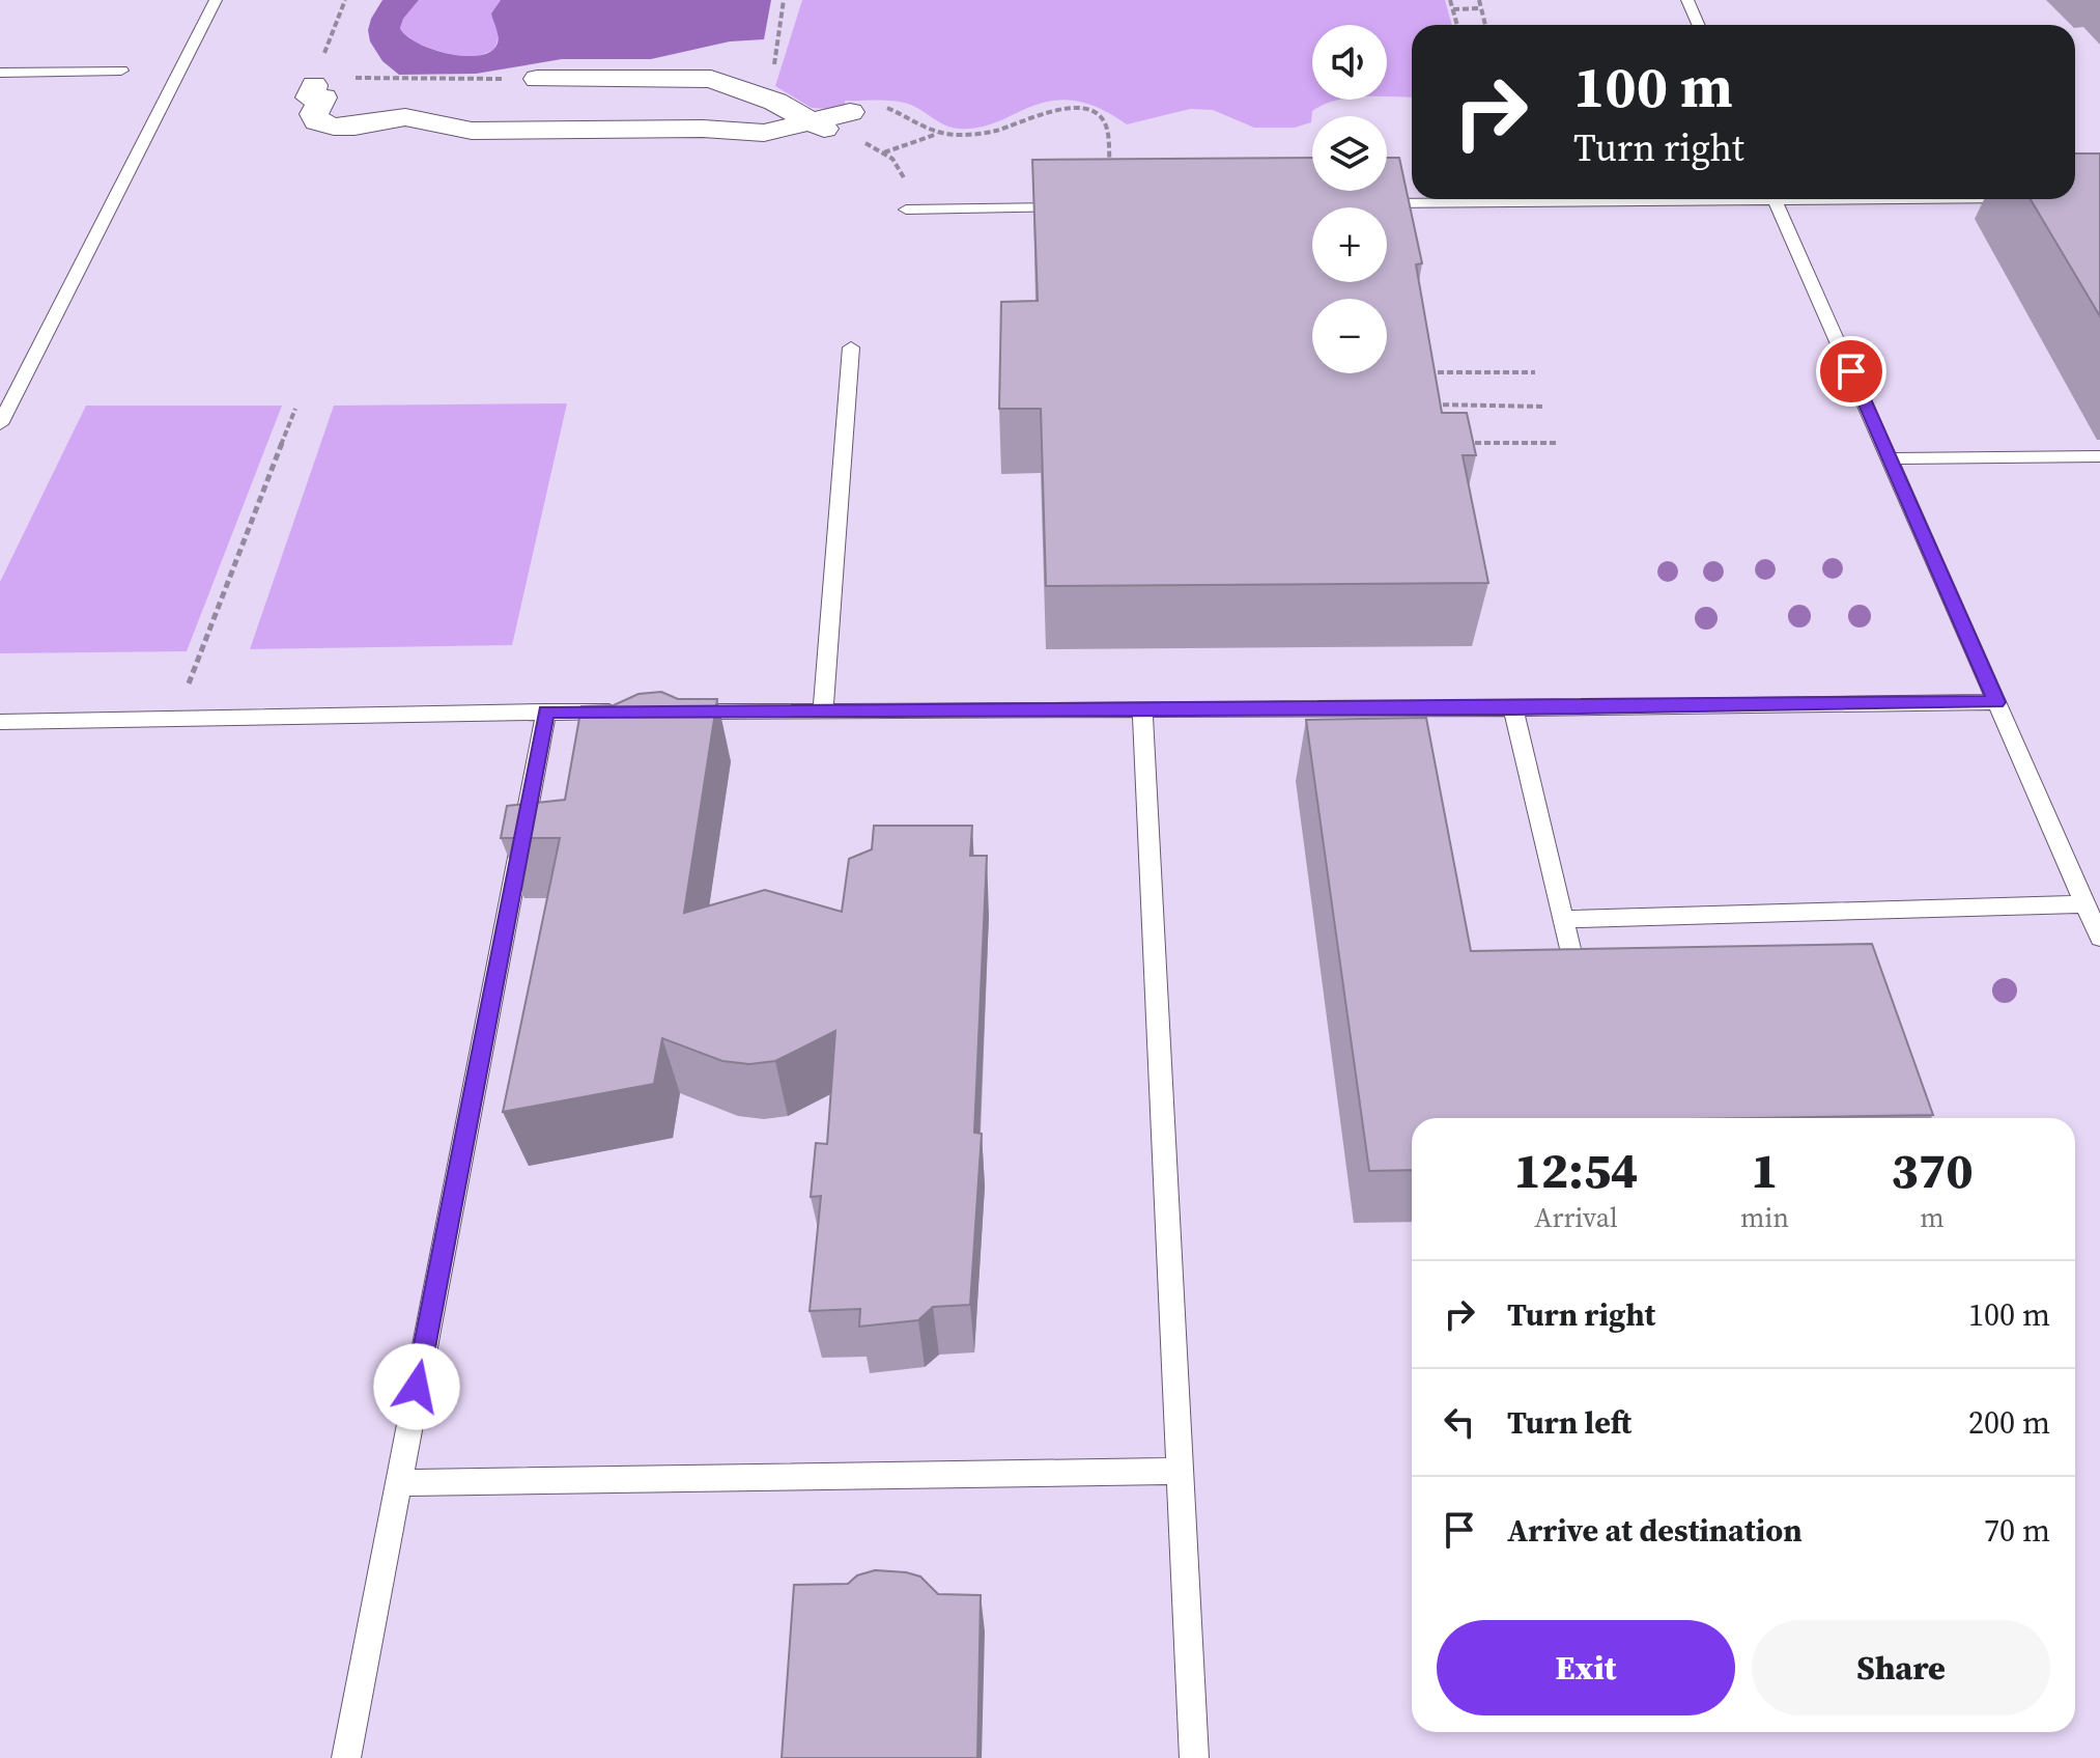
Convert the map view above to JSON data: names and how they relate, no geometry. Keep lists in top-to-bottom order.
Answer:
{
  "page": {
    "map_buttons": ["+", "−"],
    "turn": ["100 m", "Turn right"],
    "eta": [
      "12:54",
      "Arrival",
      "1",
      "min",
      "370",
      "m"
    ],
    "list": [
      {
        "name": "Turn right",
        "value": "100 m"
      },
      {
        "name": "Turn left",
        "value": "200 m"
      },
      {
        "name": "Arrive at destination",
        "value": "70 m"
      }
    ],
    "buttons": ["Exit", "Share"]
  }
}
